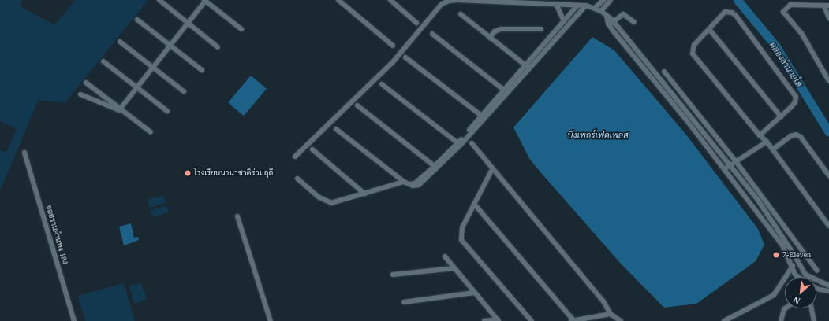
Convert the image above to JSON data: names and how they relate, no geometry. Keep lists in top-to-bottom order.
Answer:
{
  "streets": {
    "street": ["ซอยรามคำแหง 184"]
  },
  "water": ["คลองลำนายโส", "บึงเพอร์เฟคเพลส"],
  "places": ["โรงเรียนนานาชาติร่วมฤดี", "7-Eleven"],
  "north": "bottom left"
}
